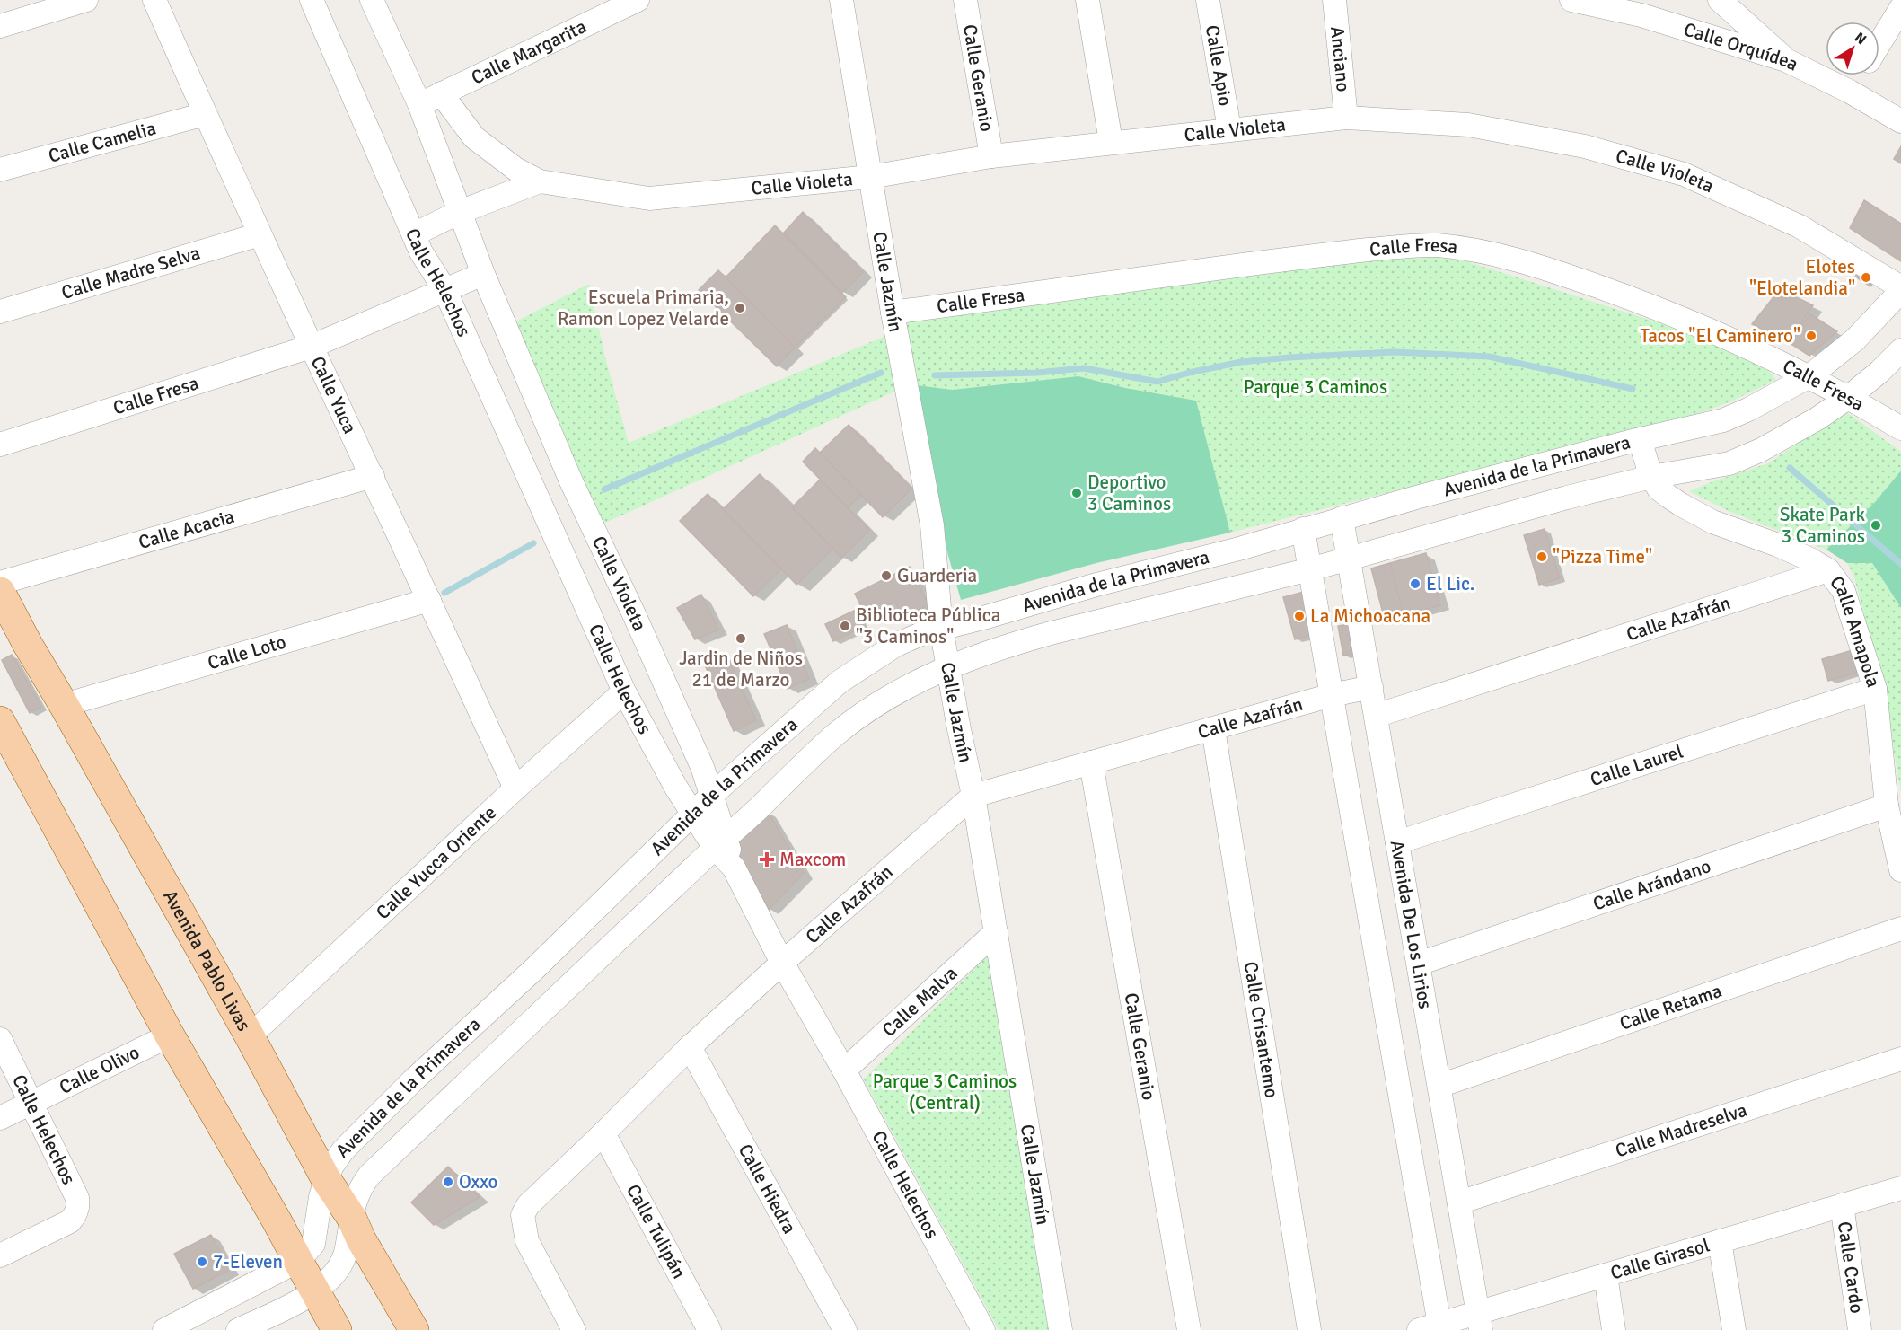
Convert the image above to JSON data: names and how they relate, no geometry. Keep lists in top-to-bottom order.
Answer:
{
  "streets": {
    "main road": ["Avenida Pablo Livas"],
    "street": [
      "Calle Orquídea",
      "Calle Margarita",
      "Anciano",
      "Calle Apio",
      "Calle Geranio",
      "Calle Violeta",
      "Calle Camelia",
      "Calle Fresa",
      "Calle Madre Selva",
      "Calle Jazmín",
      "Calle Helechos",
      "Calle Yuca",
      "Avenida de la Primavera",
      "Calle Acacia",
      "Calle Azafrán",
      "Calle Amapola",
      "Calle Loto",
      "Calle Laurel",
      "Calle Yucca Oriente",
      "Calle Arándano",
      "Avenida De Los Lirios",
      "Calle Malva",
      "Calle Retama",
      "Calle Crisantemo",
      "Calle Olivo",
      "Calle Madreselva",
      "Calle Hiedra",
      "Calle Tulipán",
      "Calle Girasol",
      "Calle Cardo"
    ]
  },
  "crossings": [
    ["Calle Margarita", "Calle Violeta"],
    ["Anciano", "Calle Violeta"],
    ["Calle Apio", "Calle Violeta"],
    ["Calle Geranio", "Calle Violeta"],
    ["Calle Geranio", "Calle Azafrán"],
    ["Calle Violeta", "Calle Fresa"],
    ["Calle Violeta", "Calle Jazmín"],
    ["Calle Violeta", "Calle Helechos"],
    ["Calle Violeta", "Avenida de la Primavera"],
    ["Calle Camelia", "Calle Yuca"],
    ["Calle Fresa", "Calle Jazmín"],
    ["Calle Fresa", "Calle Helechos"],
    ["Calle Fresa", "Calle Yuca"],
    ["Calle Fresa", "Avenida de la Primavera"],
    ["Calle Madre Selva", "Calle Yuca"],
    ["Calle Jazmín", "Avenida de la Primavera"],
    ["Calle Jazmín", "Calle Azafrán"],
    ["Calle Jazmín", "Calle Malva"],
    ["Calle Helechos", "Avenida de la Primavera"],
    ["Calle Helechos", "Calle Azafrán"],
    ["Calle Helechos", "Calle Yucca Oriente"],
    ["Calle Helechos", "Calle Malva"],
    ["Calle Helechos", "Calle Olivo"],
    ["Calle Yuca", "Calle Acacia"],
    ["Calle Yuca", "Calle Loto"],
    ["Calle Yuca", "Calle Yucca Oriente"],
    ["Avenida de la Primavera", "Calle Amapola"],
    ["Avenida de la Primavera", "Avenida De Los Lirios"],
    ["Avenida de la Primavera", "Avenida Pablo Livas"],
    ["Calle Azafrán", "Calle Amapola"],
    ["Calle Azafrán", "Avenida De Los Lirios"],
    ["Calle Azafrán", "Calle Crisantemo"],
    ["Calle Azafrán", "Calle Hiedra"],
    ["Calle Azafrán", "Calle Tulipán"],
    ["Calle Amapola", "Calle Laurel"],
    ["Calle Amapola", "Calle Arándano"],
    ["Calle Loto", "Avenida Pablo Livas"],
    ["Calle Laurel", "Avenida De Los Lirios"],
    ["Calle Yucca Oriente", "Avenida Pablo Livas"],
    ["Calle Arándano", "Avenida De Los Lirios"],
    ["Avenida De Los Lirios", "Calle Retama"],
    ["Avenida De Los Lirios", "Calle Madreselva"],
    ["Avenida De Los Lirios", "Calle Girasol"],
    ["Calle Girasol", "Calle Cardo"]
  ],
  "parks": ["Parque 3 Caminos", "Parque 3 Caminos (Central)"],
  "places": {
    "other": [
      "Elotes \"Elotelandia\"",
      "Escuela Primaria, Ramon Lopez Velarde",
      "Tacos \"El Caminero\"",
      "Deportivo 3 Caminos",
      "Skate Park 3 Caminos",
      "\"Pizza Time\"",
      "Guarderia",
      "El Lic.",
      "La Michoacana",
      "Biblioteca Pública \"3 Caminos\"",
      "Jardin de Niños 21 de Marzo",
      "Oxxo",
      "7-Eleven"
    ],
    "health": ["Maxcom"]
  },
  "north": "top right"
}
